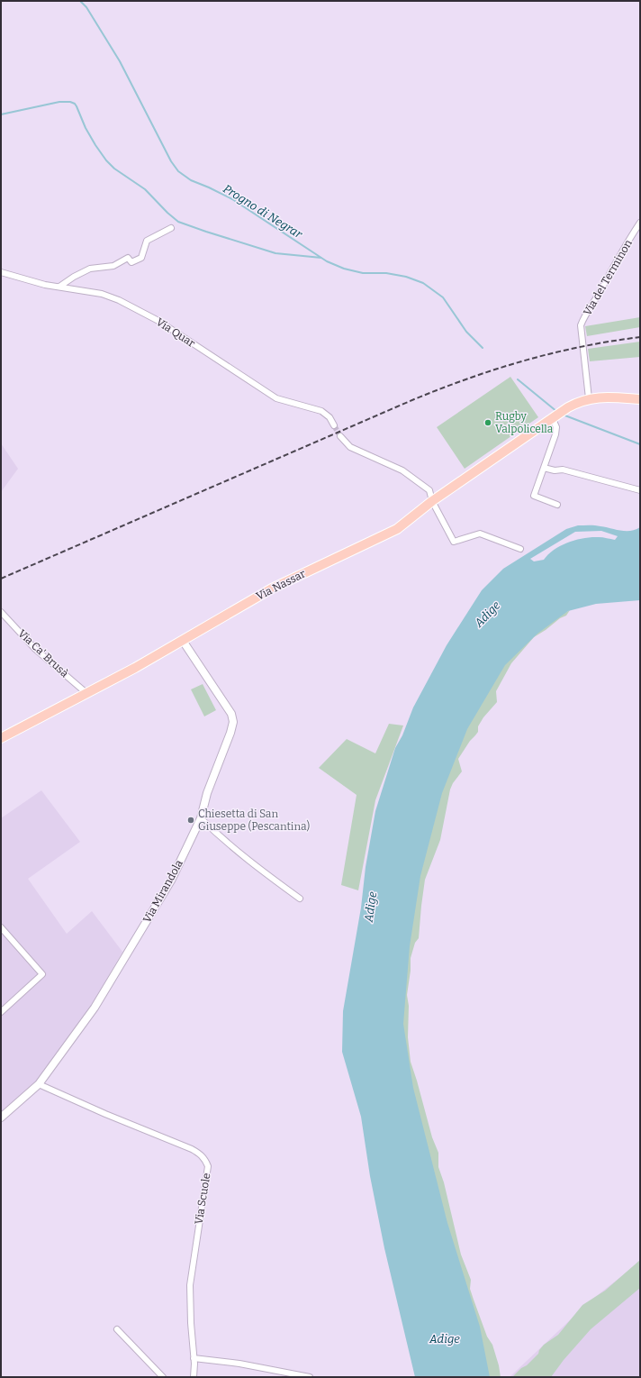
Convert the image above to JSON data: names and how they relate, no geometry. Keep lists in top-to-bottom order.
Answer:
{
  "streets": {
    "main road": ["Via Nassar"],
    "street": [
      "Via del Terminon",
      "Via Quar",
      "Via Ca' Brusà",
      "Via Mirandola",
      "Via Scuole"
    ]
  },
  "crossings": [
    ["Via del Terminon", "Via Nassar"],
    ["Via Nassar", "Via Ca' Brusà"],
    ["Via Nassar", "Via Mirandola"],
    ["Via Mirandola", "Via Scuole"]
  ],
  "water": ["Progno di Negrar", "Adige"],
  "places": ["Rugby Valpolicella", "Chiesetta di San Giuseppe (Pescantina)"]
}
